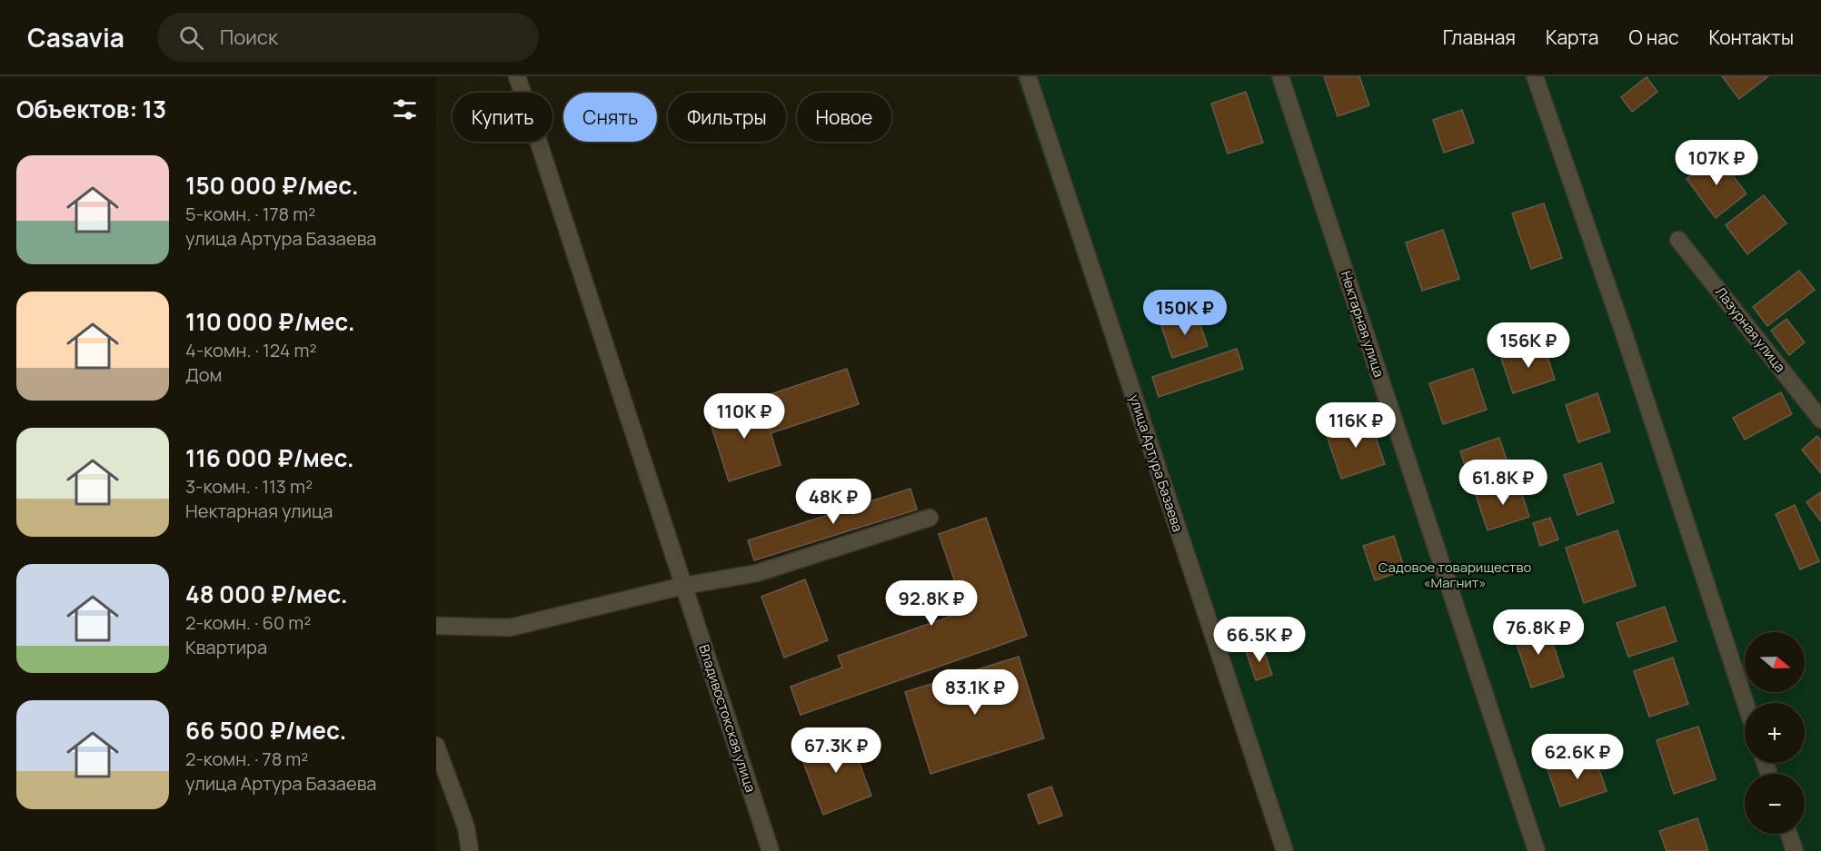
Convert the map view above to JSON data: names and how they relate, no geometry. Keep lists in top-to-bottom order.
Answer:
{
  "streets": {
    "street": [
      "Нектарная улица",
      "Лазурная улица",
      "улица Артура Базаева",
      "Владивостокская улица"
    ]
  },
  "parks": ["Садовое товарищество «Магнит»"],
  "north": "right",
  "page": {
    "header": "Casavia",
    "search": "Поиск",
    "nav": [
      "Главная",
      "Карта",
      "О нас",
      "Контакты"
    ],
    "heading": "Объектов: 13",
    "chip": [
      "Купить",
      "Снять",
      "Фильтры",
      "Новое"
    ],
    "price": [
      "107K ₽",
      "150K ₽",
      "156K ₽",
      "110K ₽",
      "116K ₽",
      "61.8K ₽",
      "48K ₽",
      "92.8K ₽",
      "76.8K ₽",
      "66.5K ₽",
      "83.1K ₽",
      "67.3K ₽",
      "62.6K ₽"
    ],
    "list": [
      {
        "name": "150 000 ₽/мес.",
        "note": "5-комн. · 178 m² · улица Артура Базаева"
      },
      {
        "name": "110 000 ₽/мес.",
        "note": "4-комн. · 124 m² · Дом"
      },
      {
        "name": "116 000 ₽/мес.",
        "note": "3-комн. · 113 m² · Нектарная улица"
      },
      {
        "name": "48 000 ₽/мес.",
        "note": "2-комн. · 60 m² · Квартира"
      },
      {
        "name": "66 500 ₽/мес.",
        "note": "2-комн. · 78 m² · улица Артура Базаева"
      }
    ],
    "map_buttons": ["+", "−"]
  }
}
